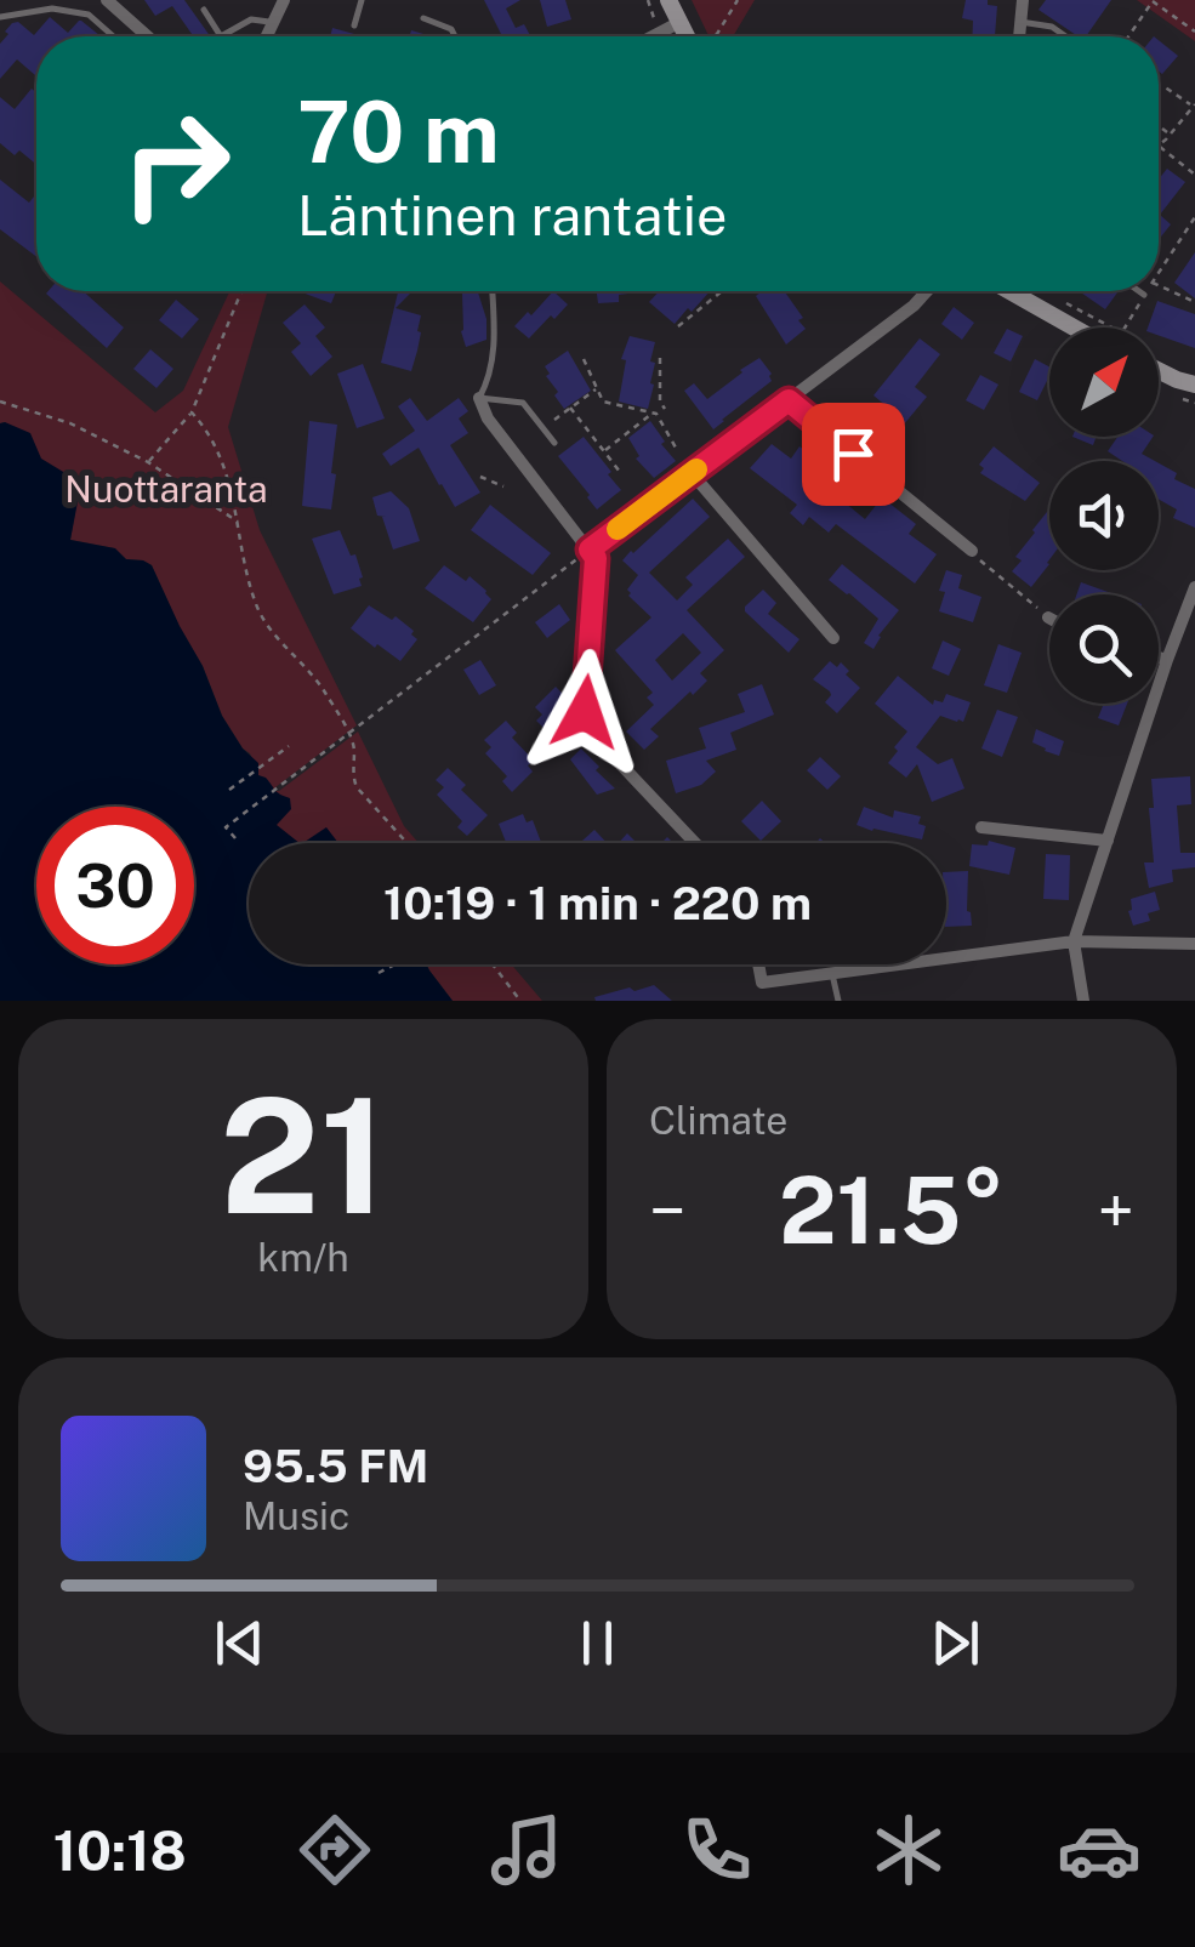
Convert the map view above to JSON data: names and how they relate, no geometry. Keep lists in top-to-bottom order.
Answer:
{
  "parks": ["Nuottaranta"],
  "north": "top right",
  "page": {
    "turn": ["70 m", "Läntinen rantatie"],
    "limit": "30",
    "trip": "10:19 · 1 min · 220 m",
    "tile": [
      ["21", "km/h"],
      "Climate"
    ],
    "heat": ["−", "21.5°", "+"],
    "song": ["95.5 FM", "Music"],
    "tabs": "10:18"
  }
}
